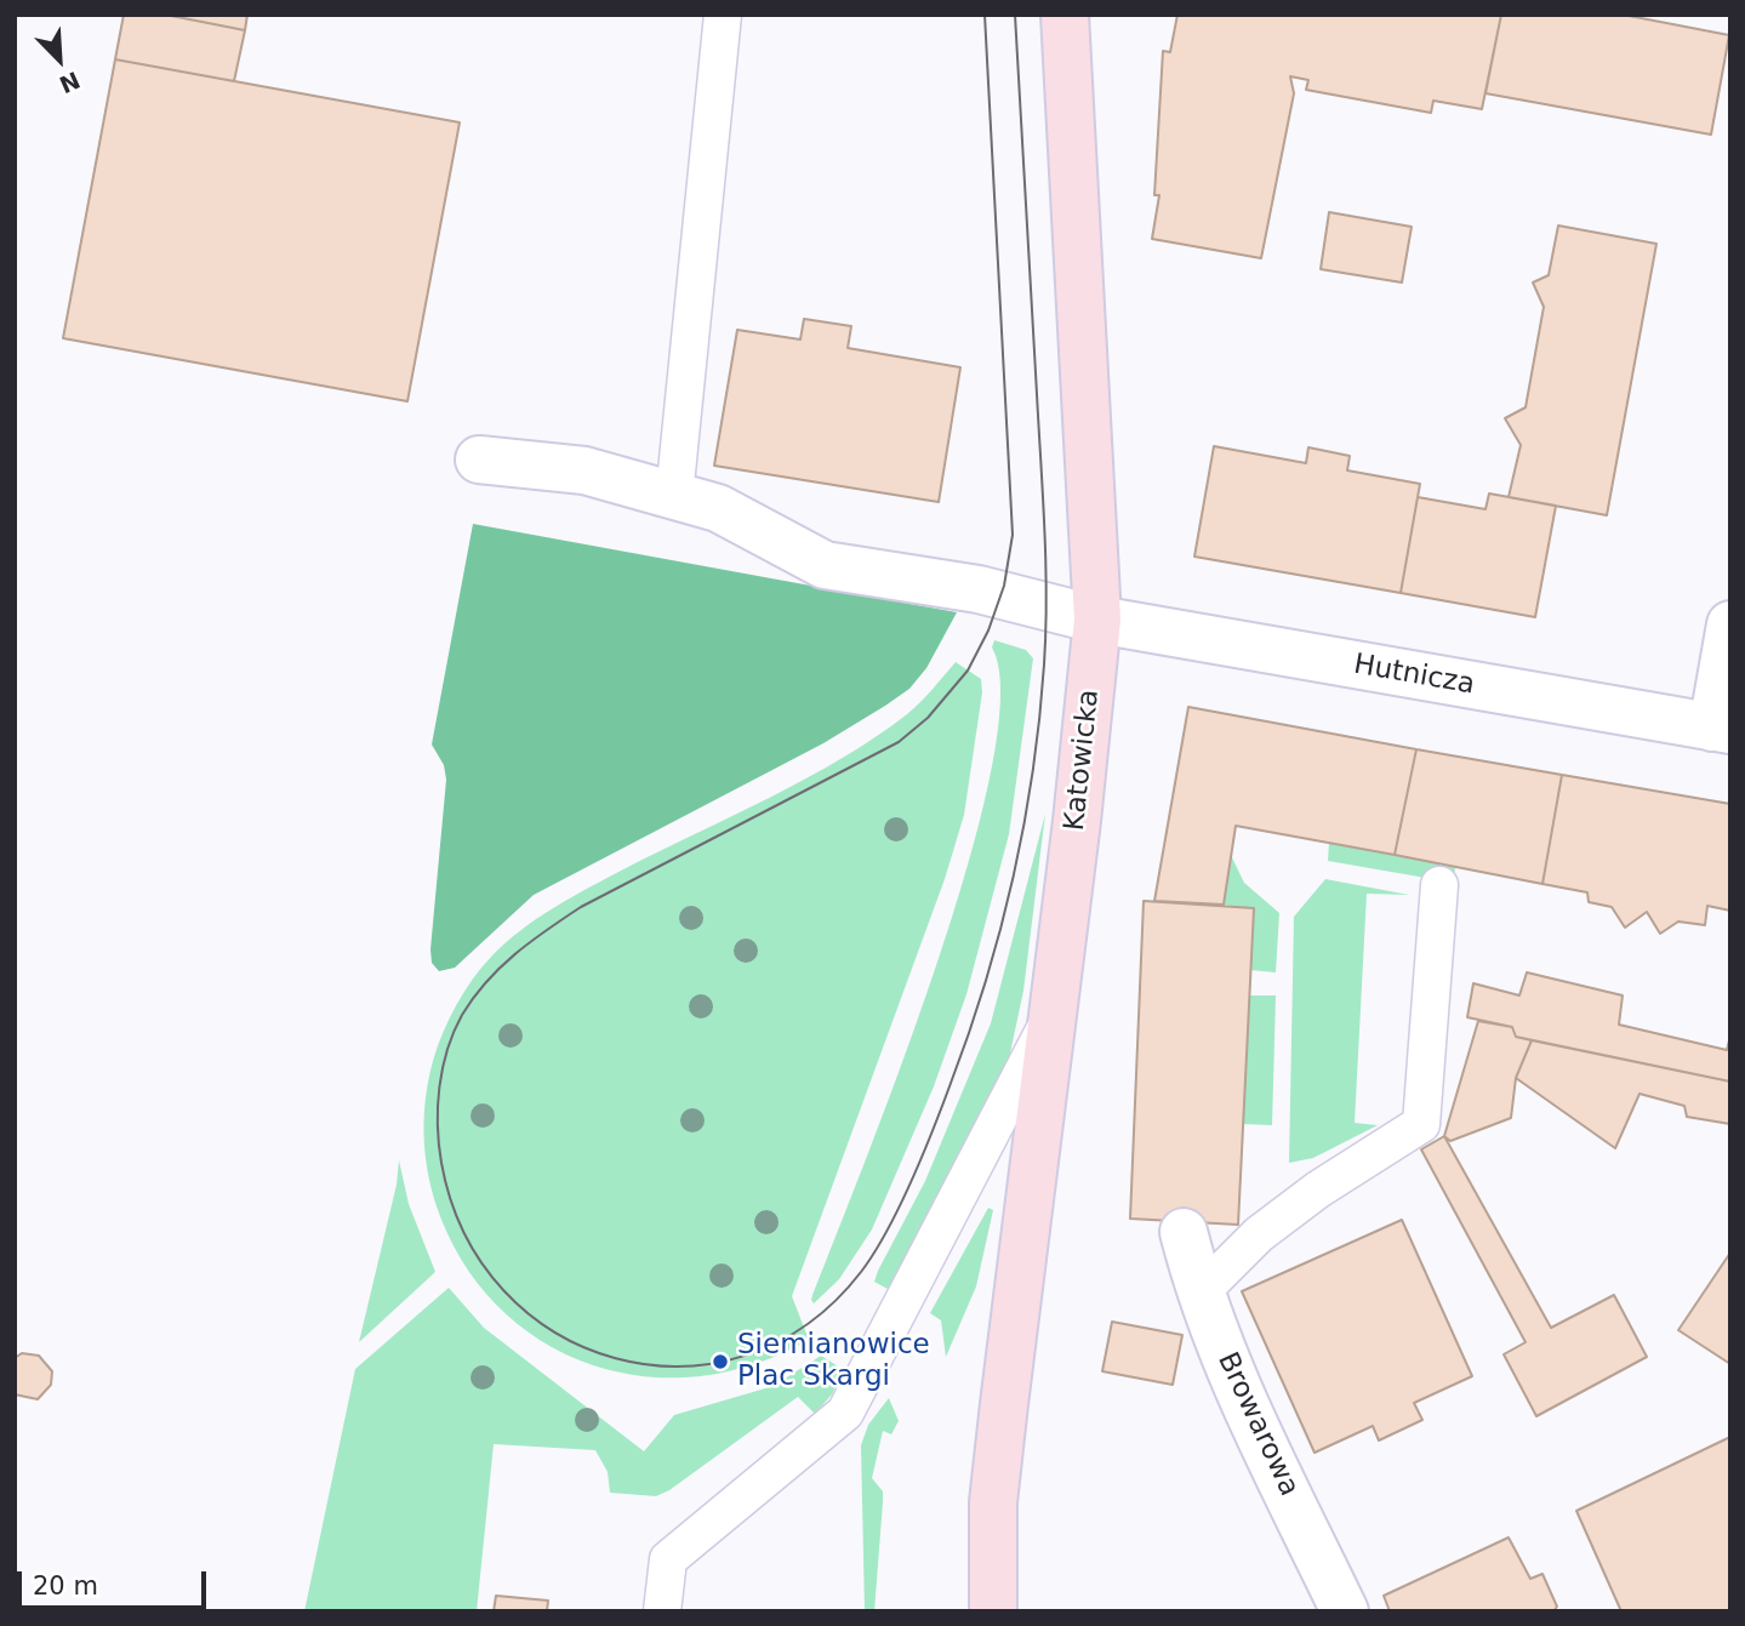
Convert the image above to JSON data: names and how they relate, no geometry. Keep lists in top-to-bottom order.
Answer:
{
  "streets": {
    "main road": ["Katowicka"],
    "street": ["Hutnicza", "Browarowa"]
  },
  "crossings": [
    ["Hutnicza", "Katowicka"]
  ],
  "places": ["Siemianowice Plac Skargi"],
  "scale_bar": "20 m",
  "north": "bottom right"
}
